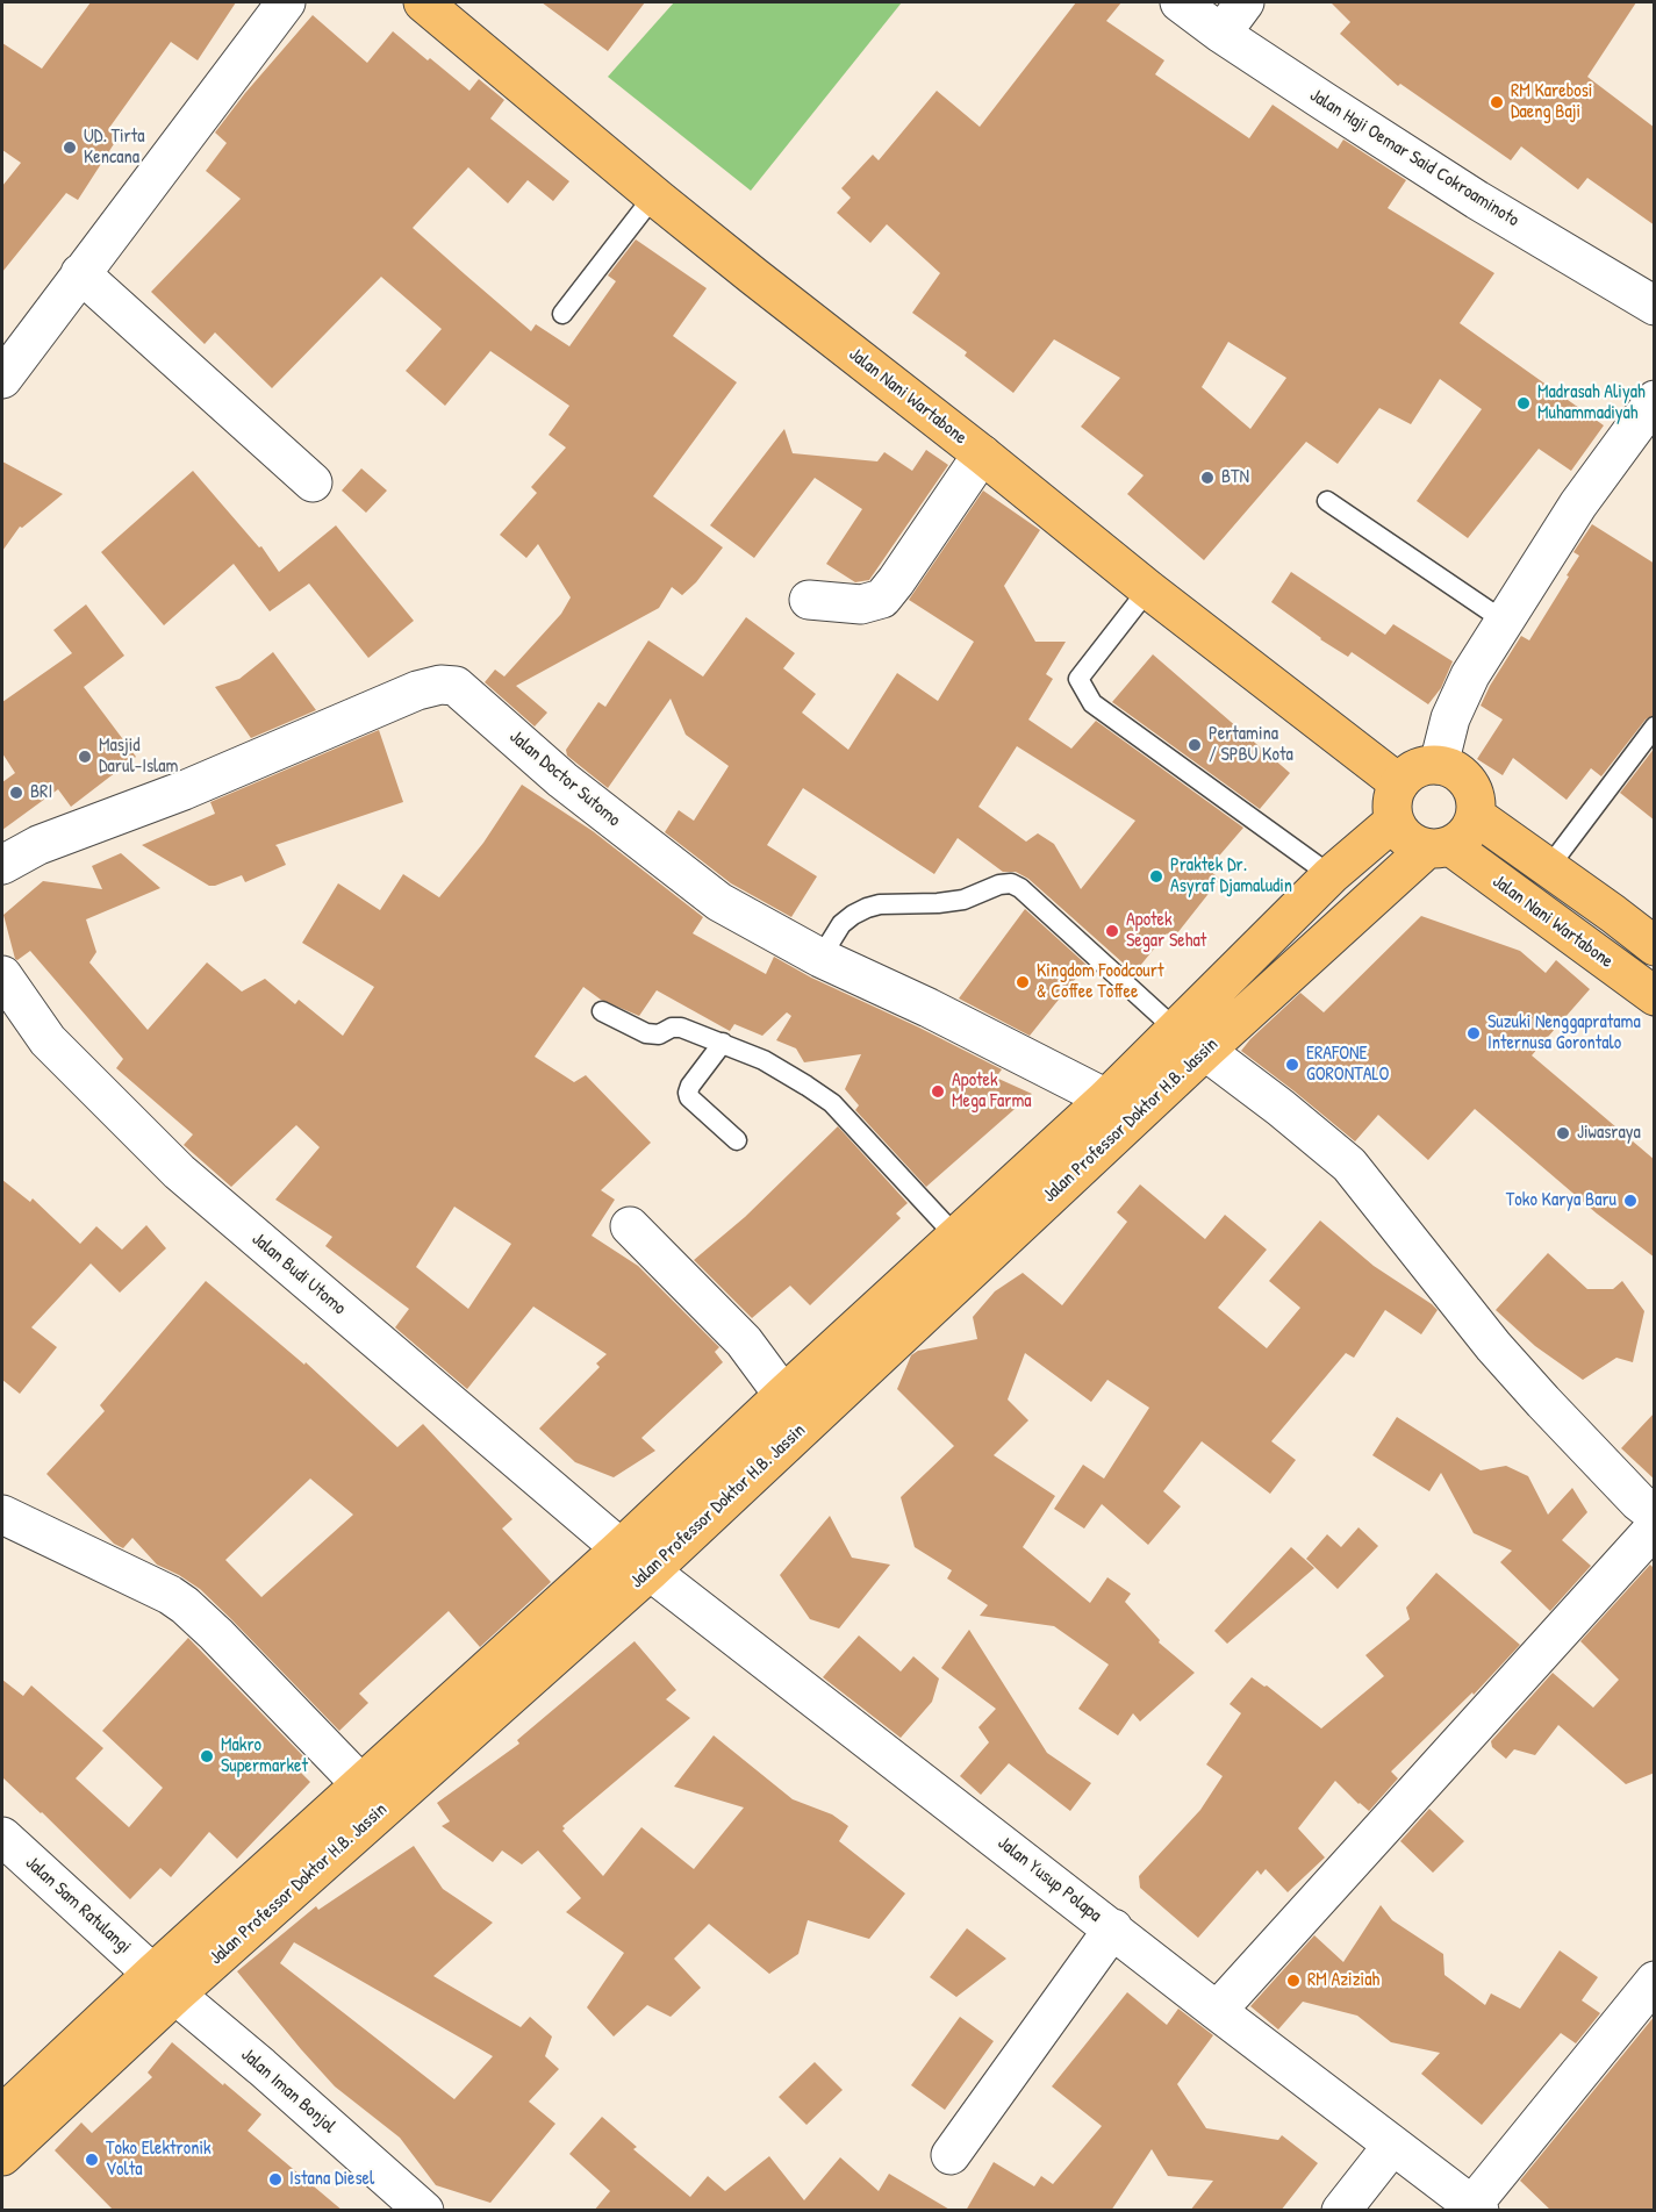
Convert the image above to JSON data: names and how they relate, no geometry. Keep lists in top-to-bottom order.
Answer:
{
  "streets": {
    "main road": ["Jalan Nani Wartabone", "Jalan Professor Doktor H.B. Jassin"],
    "street": [
      "Jalan Haji Oemar Said Cokroaminoto",
      "Jalan Doctor Sutomo",
      "Jalan Budi Utomo",
      "Jalan Yusup Polapa",
      "Jalan Sam Ratulangi",
      "Jalan Iman Bonjol"
    ]
  },
  "crossings": [
    ["Jalan Nani Wartabone", "Jalan Professor Doktor H.B. Jassin"],
    ["Jalan Doctor Sutomo", "Jalan Professor Doktor H.B. Jassin"],
    ["Jalan Professor Doktor H.B. Jassin", "Jalan Budi Utomo"],
    ["Jalan Professor Doktor H.B. Jassin", "Jalan Yusup Polapa"],
    ["Jalan Professor Doktor H.B. Jassin", "Jalan Sam Ratulangi"],
    ["Jalan Professor Doktor H.B. Jassin", "Jalan Iman Bonjol"],
    ["Jalan Budi Utomo", "Jalan Yusup Polapa"],
    ["Jalan Sam Ratulangi", "Jalan Iman Bonjol"]
  ],
  "places": [
    "RM Karebosi Daeng Baji",
    "UD. Tirta Kencana",
    "Madrasah Aliyah Muhammadiyah",
    "BTN",
    "Pertamina / SPBU Kota",
    "Masjid Darul-Islam",
    "BRI",
    "Praktek Dr. Asyraf Djamaludin",
    "Apotek Segar Sehat",
    "Kingdom Foodcourt & Coffee Toffee",
    "Suzuki Nenggapratama Internusa Gorontalo",
    "ERAFONE GORONTALO",
    "Apotek Mega Farma",
    "Jiwasraya",
    "Toko Karya Baru",
    "Makro Supermarket",
    "RM Aziziah",
    "Toko Elektronik Volta",
    "Istana Diesel"
  ]
}
